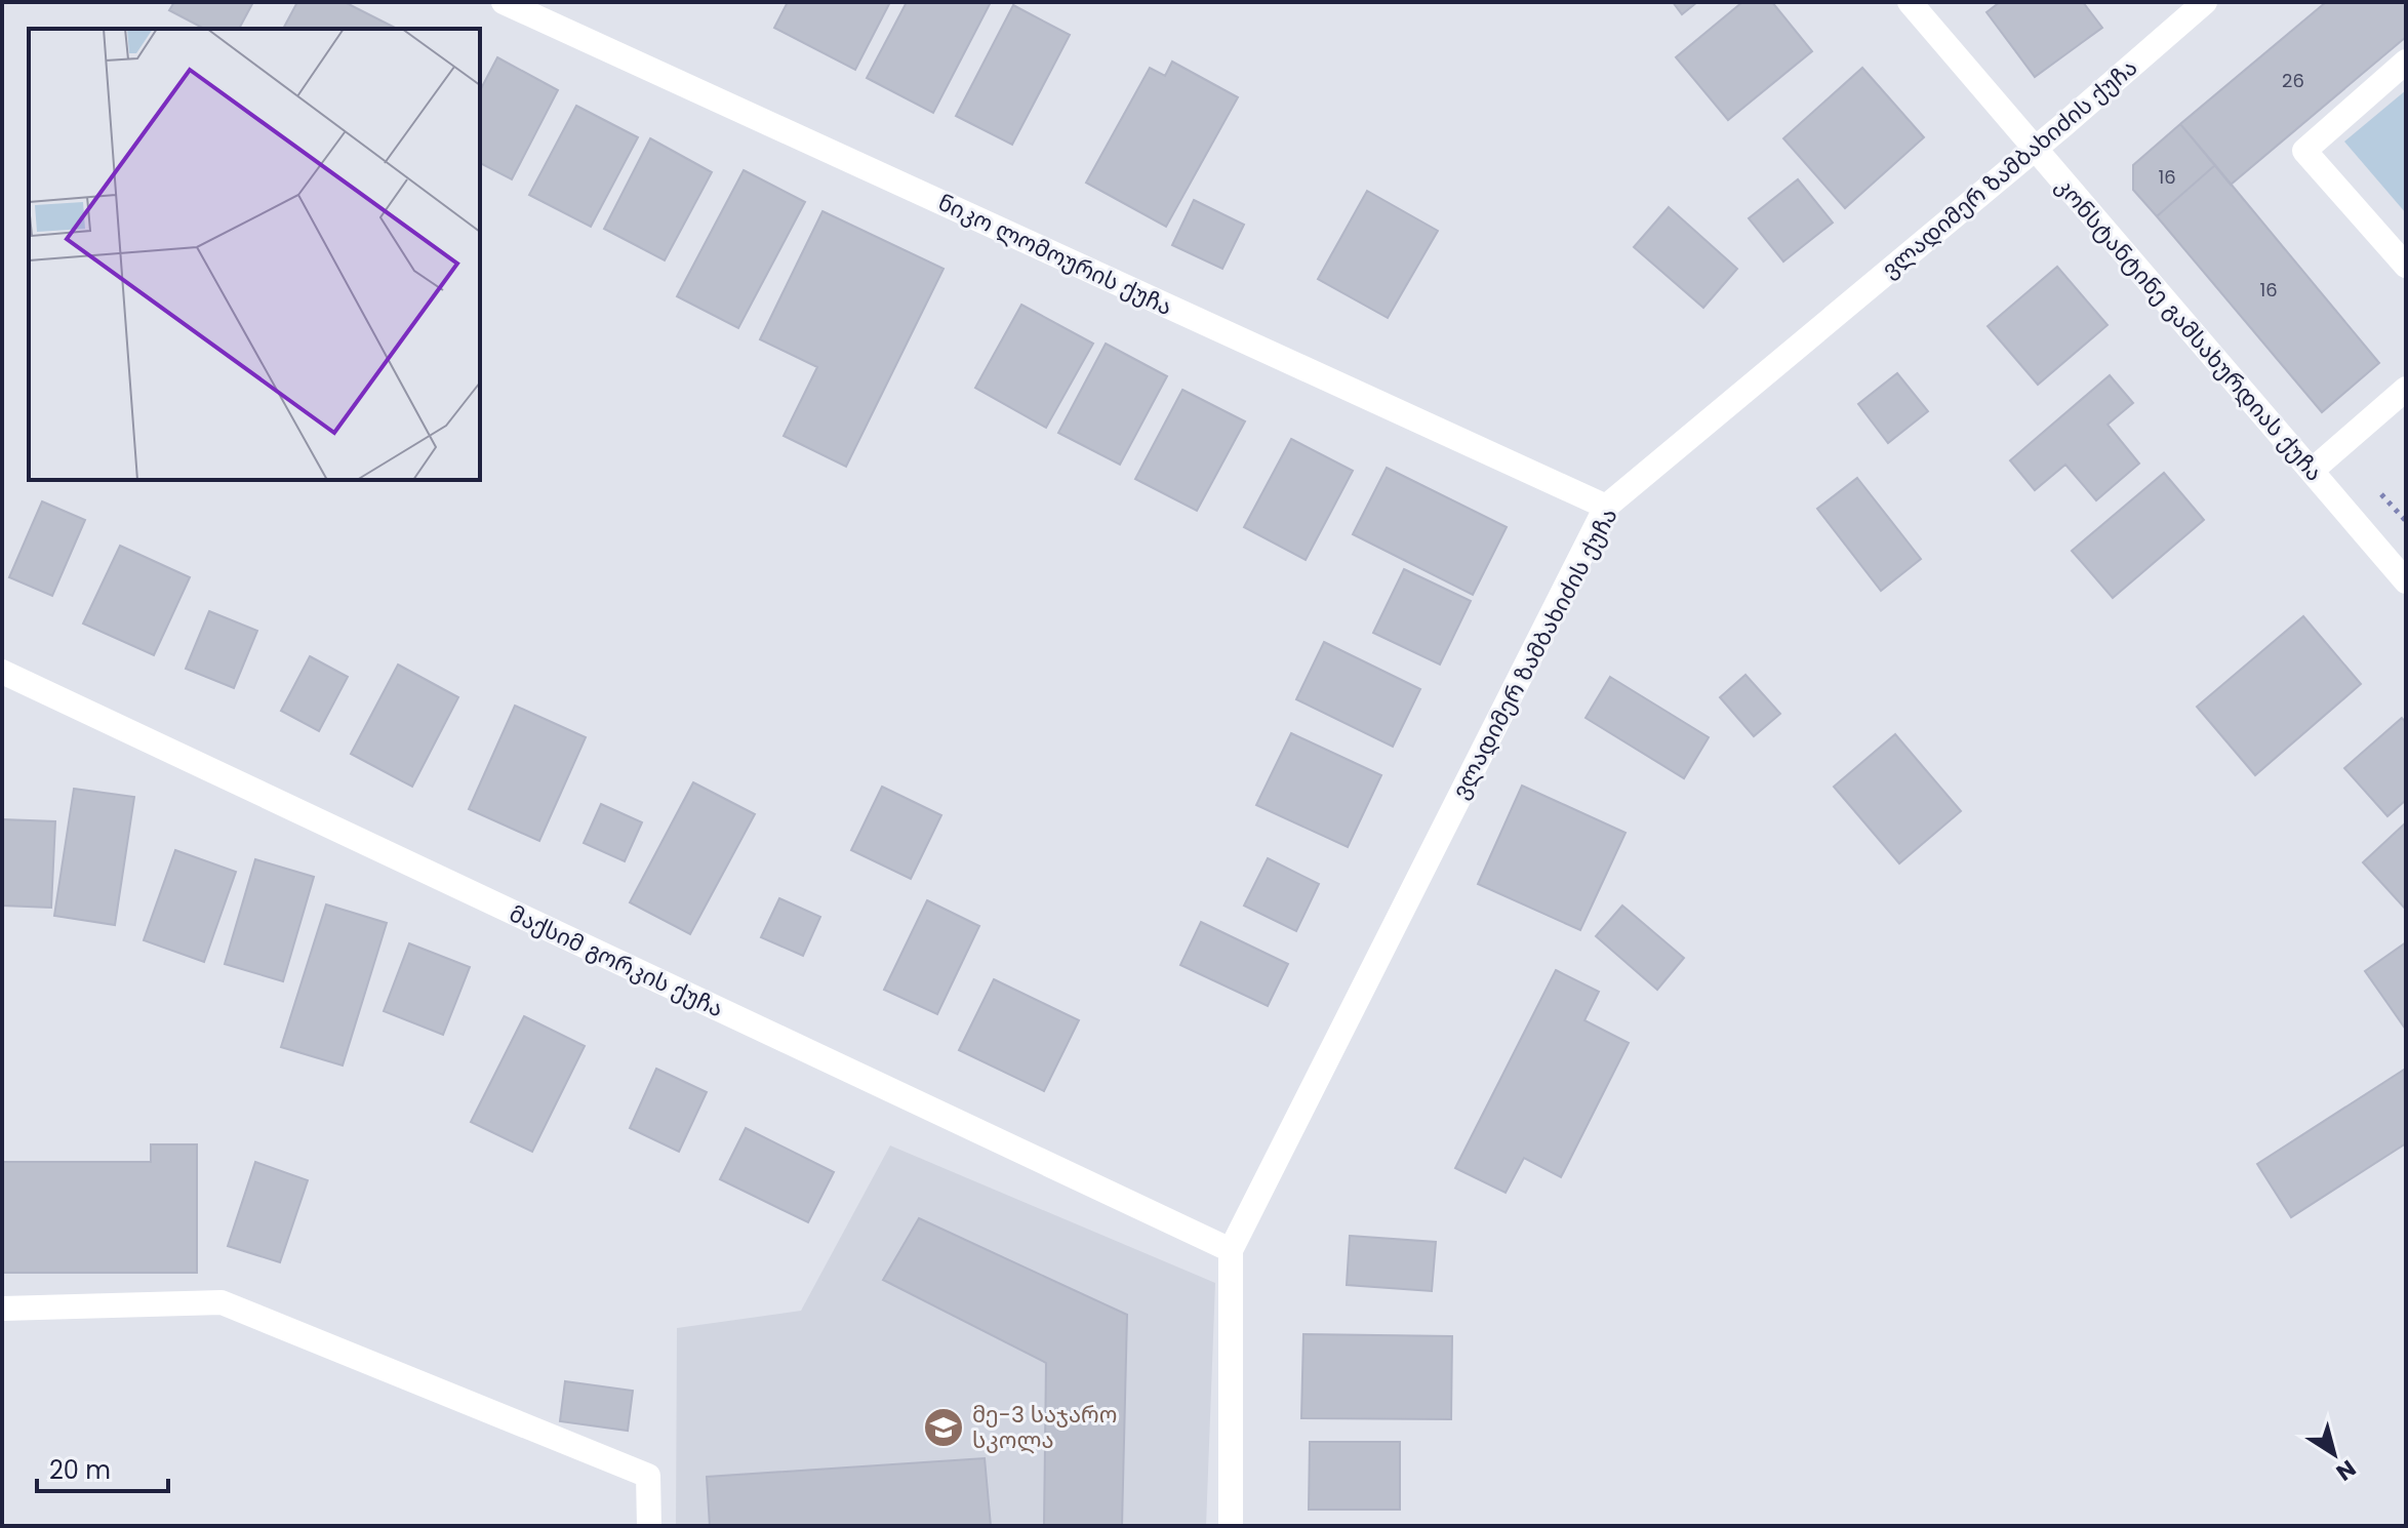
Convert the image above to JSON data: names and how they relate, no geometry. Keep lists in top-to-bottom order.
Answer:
{
  "streets": {
    "street": [
      "ვლადიმერ ზამბახიძის ქუჩა",
      "ნიკო ლომოურის ქუჩა",
      "კონსტანტინე გამსახურდიას ქუჩა",
      "მაქსიმ გორკის ქუჩა"
    ]
  },
  "crossings": [
    ["ვლადიმერ ზამბახიძის ქუჩა", "ნიკო ლომოურის ქუჩა"],
    ["ვლადიმერ ზამბახიძის ქუჩა", "კონსტანტინე გამსახურდიას ქუჩა"],
    ["ვლადიმერ ზამბახიძის ქუჩა", "მაქსიმ გორკის ქუჩა"]
  ],
  "places": {
    "school or university": ["მე-3 საჯარო სკოლა"]
  },
  "house_numbers": ["26", "16", "16"],
  "scale_bar": "20 m",
  "north": "bottom right"
}
